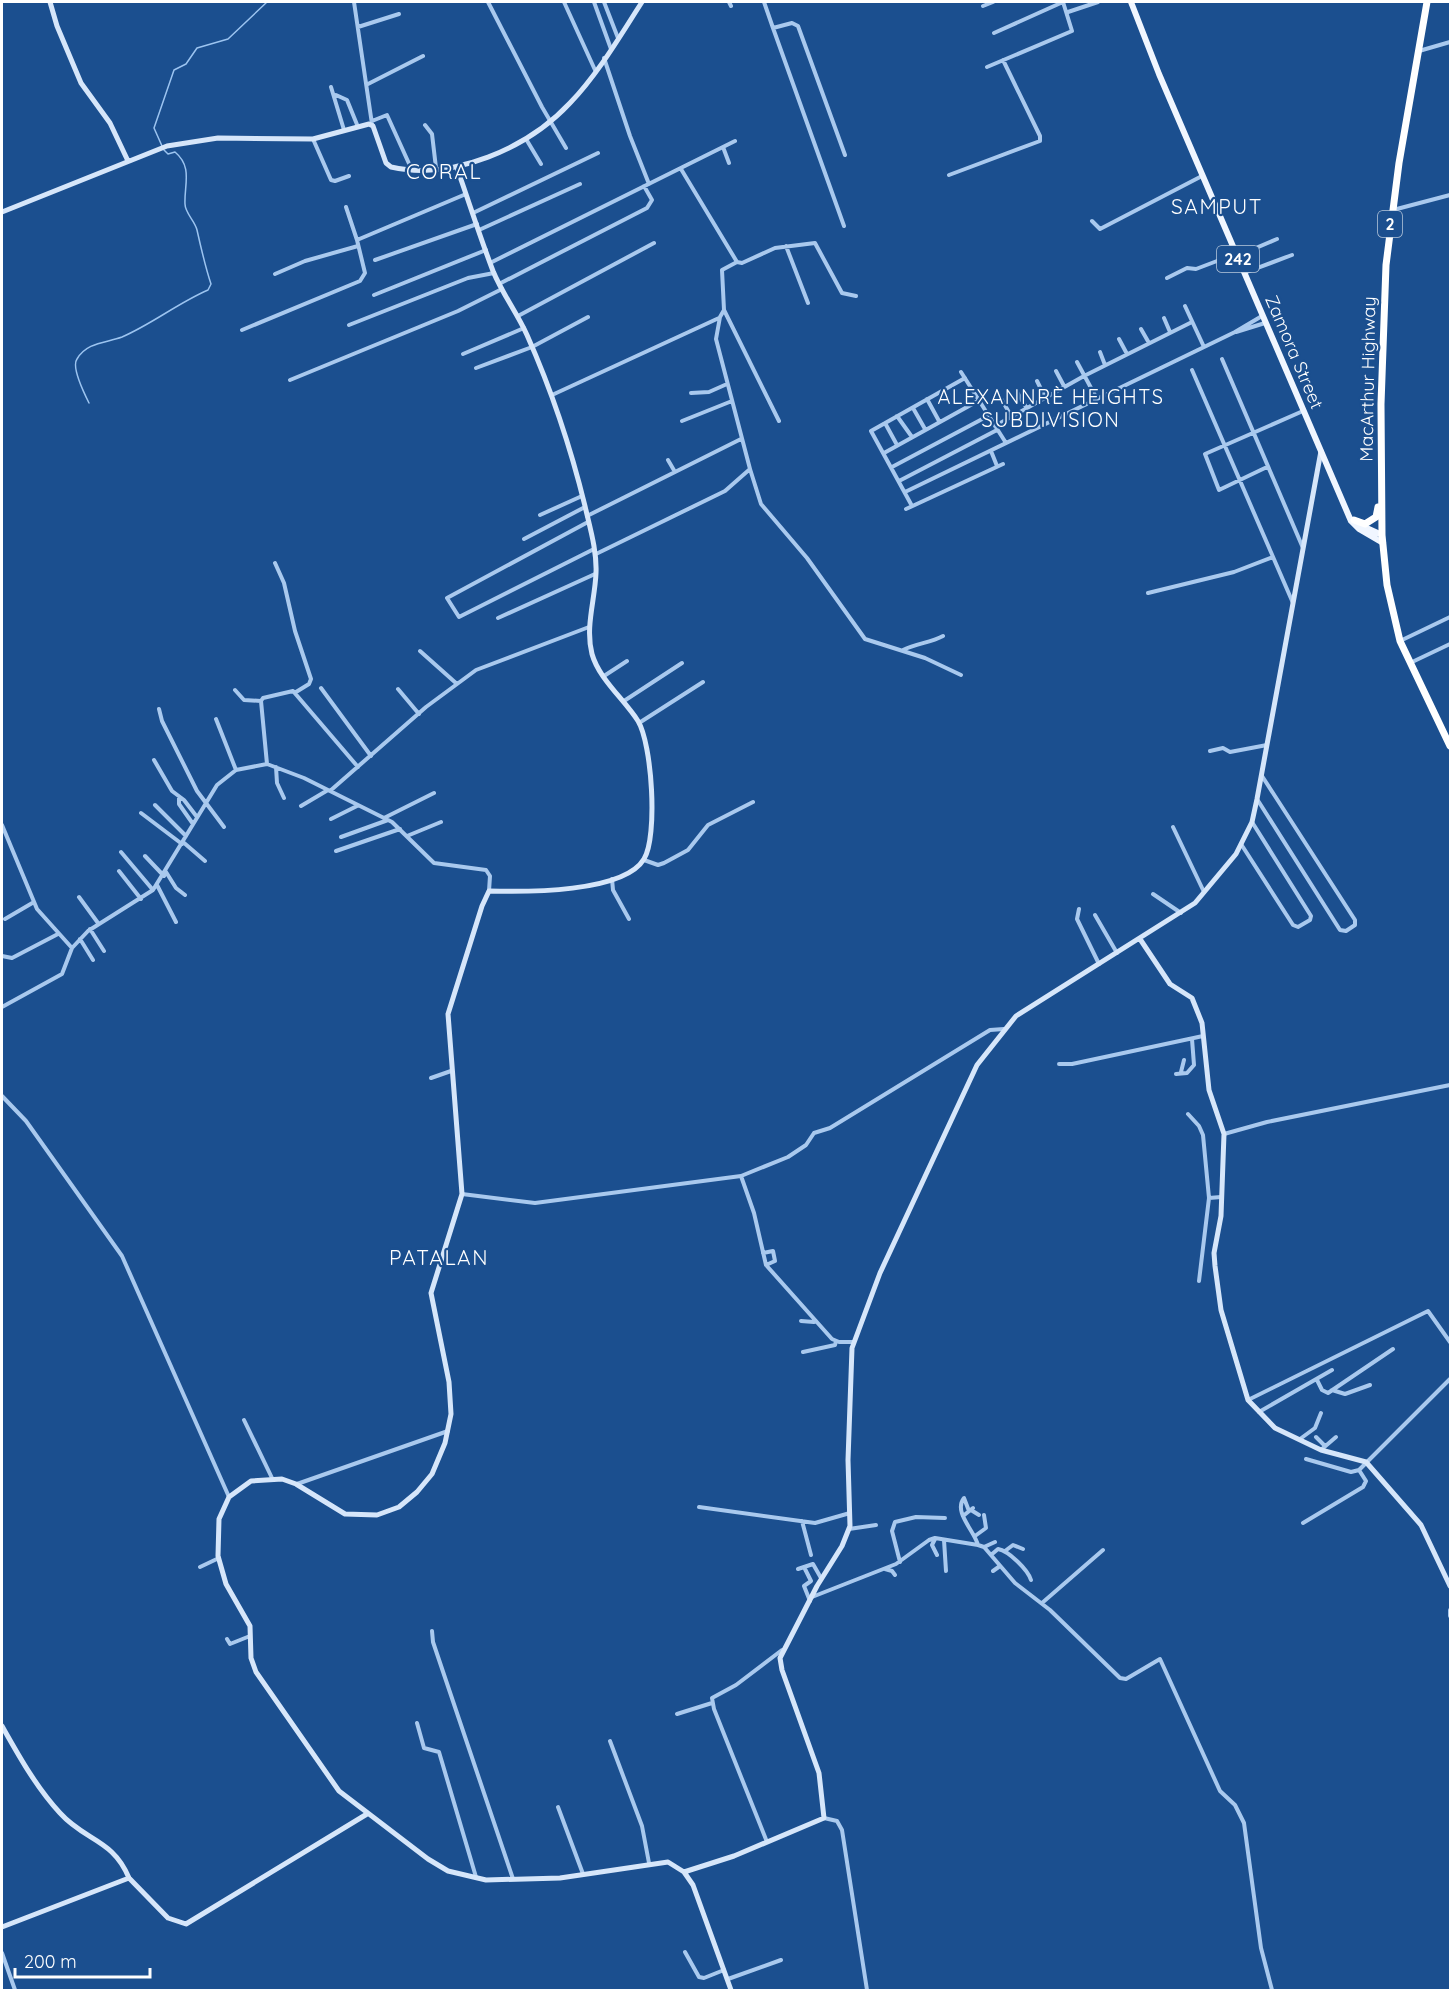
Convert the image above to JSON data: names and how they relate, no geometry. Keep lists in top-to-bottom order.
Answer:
{
  "streets": {
    "highway": ["2", "MacArthur Highway"],
    "main road": ["242", "Zamora Street"]
  },
  "districts": [
    "CORAL",
    "SAMPUT",
    "ALEXANNRÈ HEIGHTS SUBDIVISION",
    "PATALAN"
  ],
  "scale_bar": "200 m"
}
